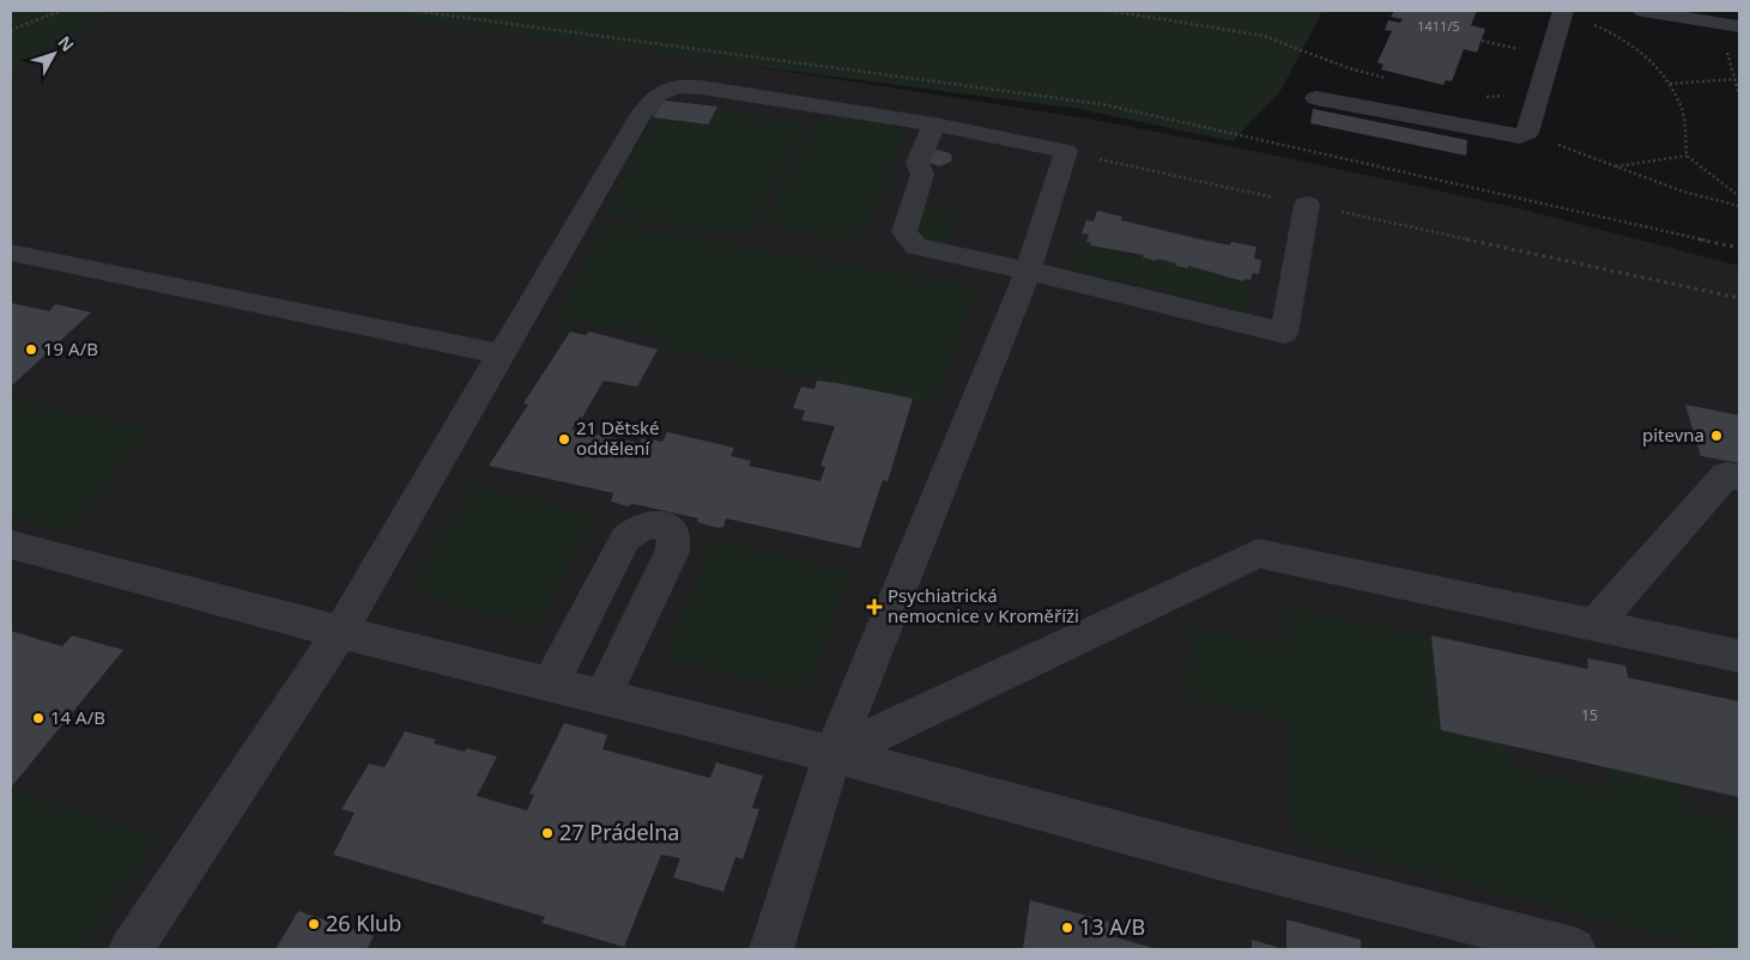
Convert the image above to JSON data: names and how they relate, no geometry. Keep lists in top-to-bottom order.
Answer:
{
  "places": {
    "other": [
      "19 A/B",
      "pitevna",
      "21 Dětské oddělení",
      "14 A/B",
      "27 Prádelna",
      "26 Klub",
      "13 A/B"
    ],
    "health": ["Psychiatrická nemocnice v Kroměříži"]
  },
  "house_numbers": ["1411/5", "15"],
  "north": "top right"
}
